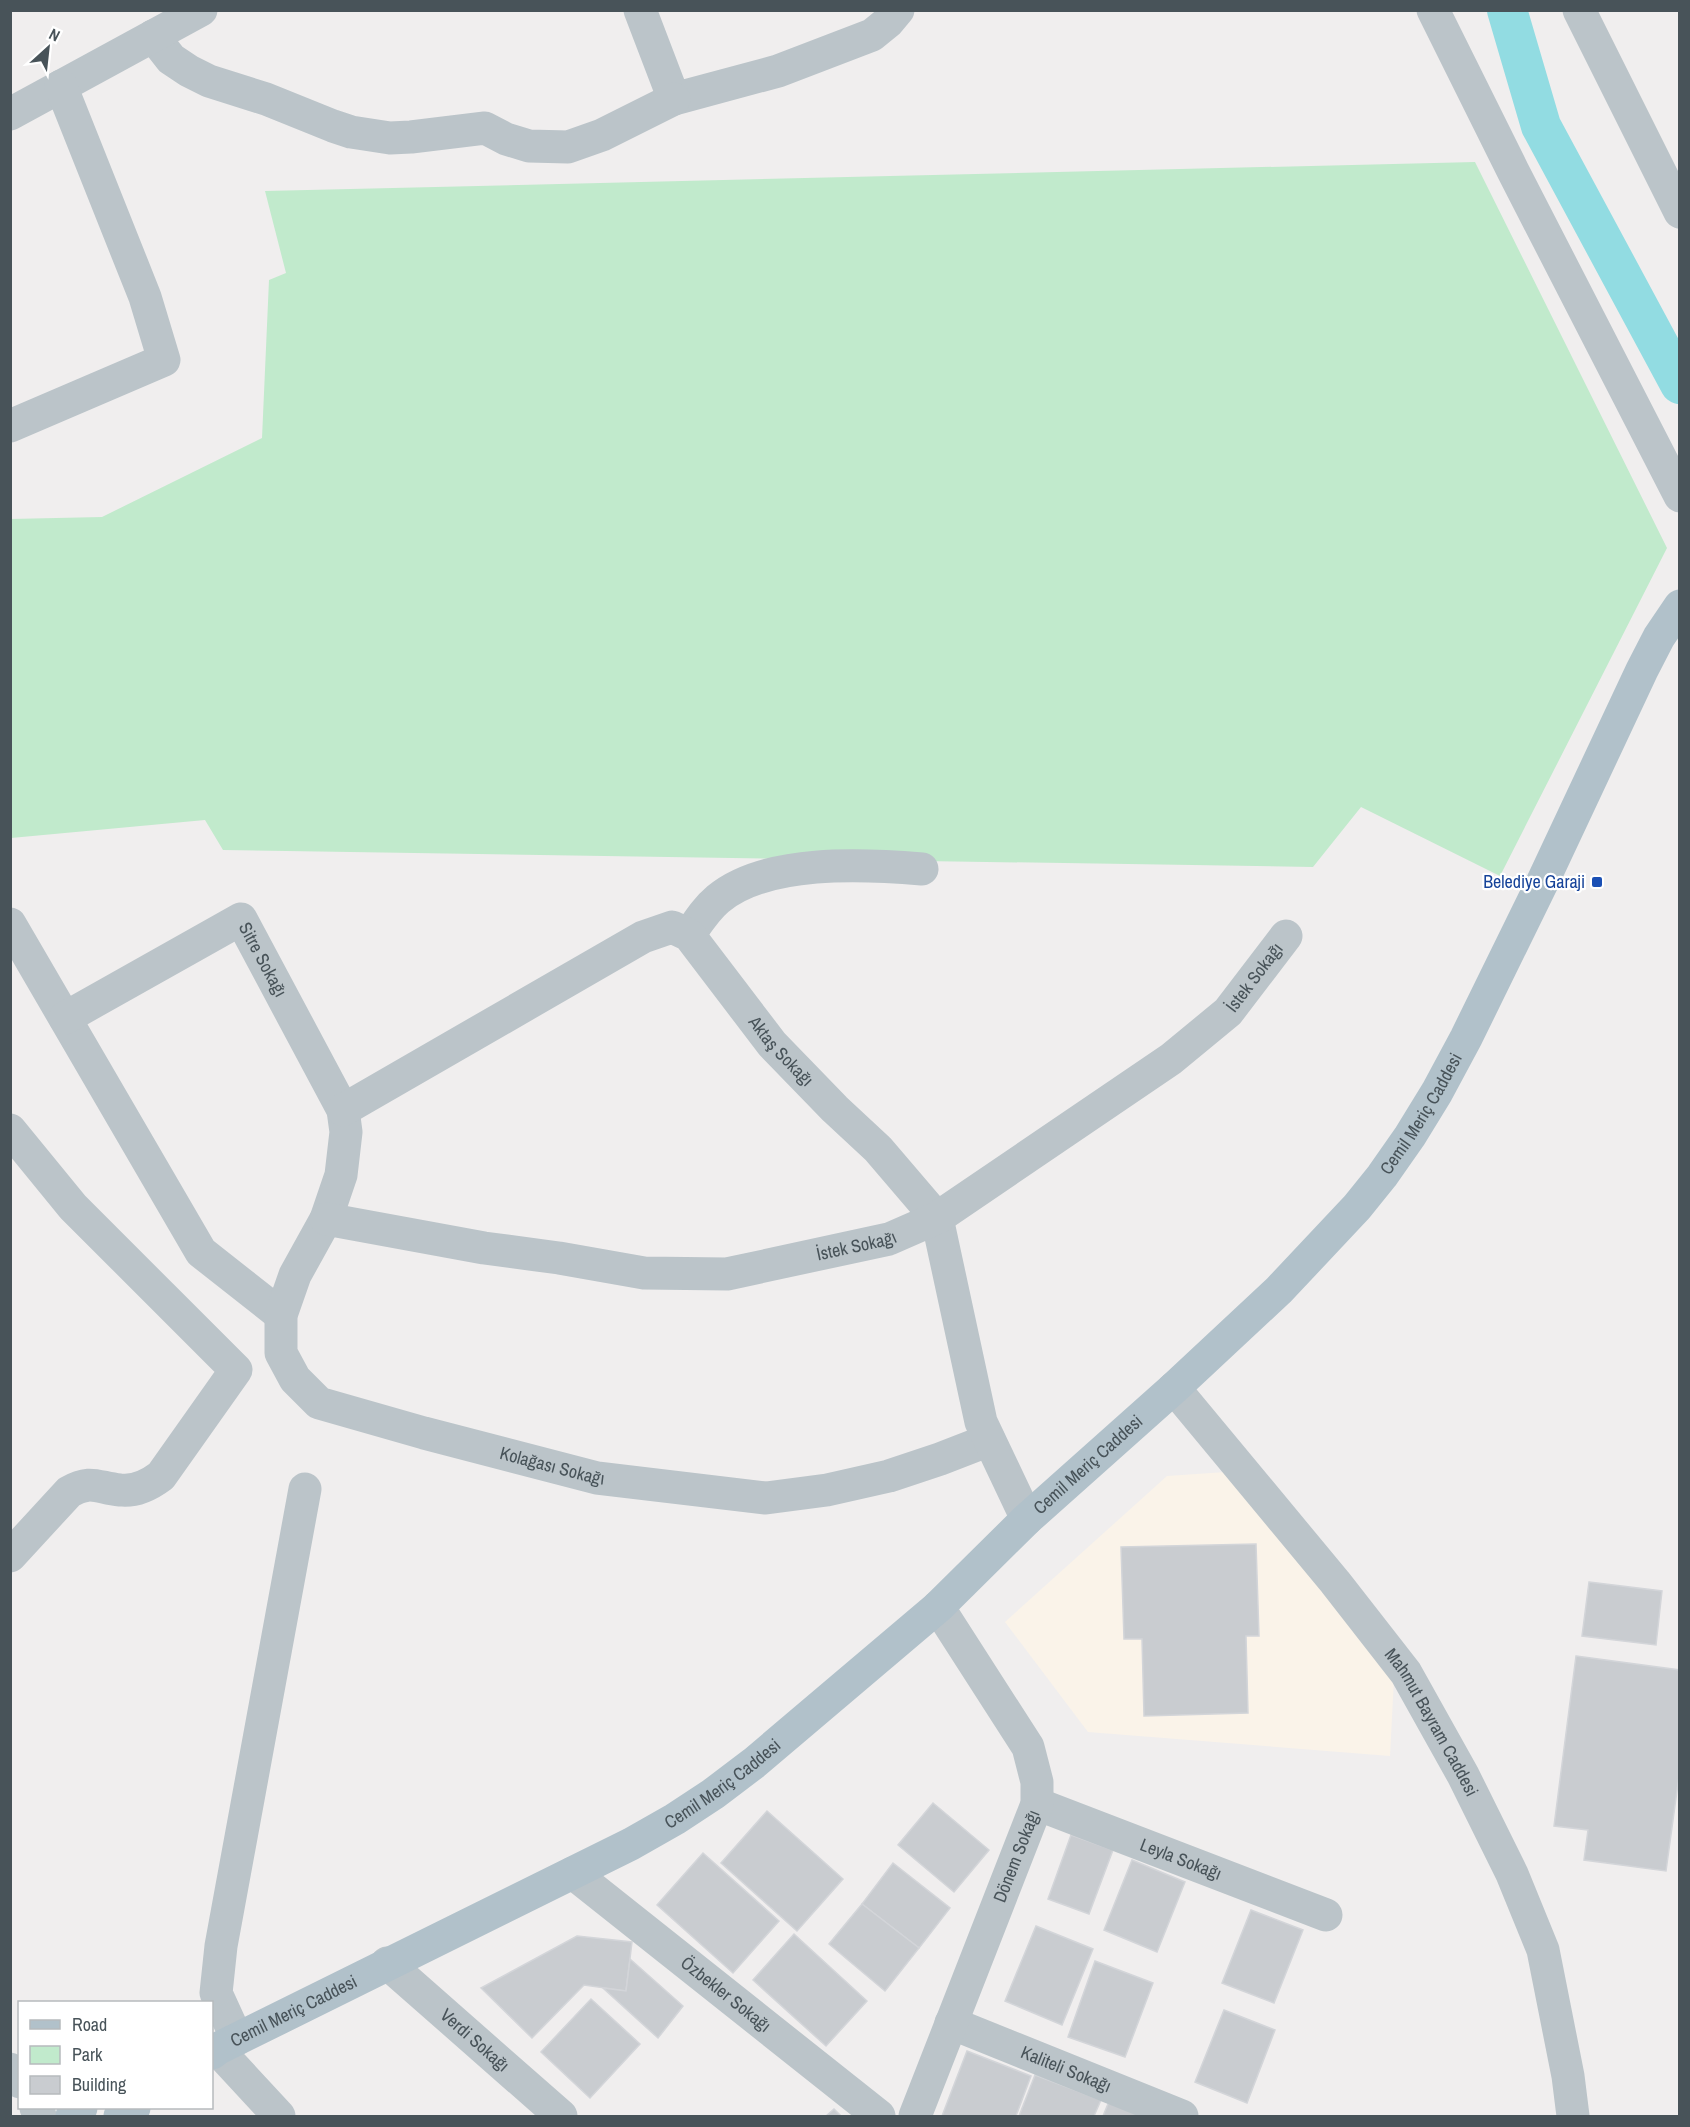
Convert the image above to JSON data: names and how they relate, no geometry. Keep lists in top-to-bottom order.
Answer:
{
  "streets": {
    "main road": ["Cemil Meriç Caddesi"],
    "street": [
      "Sitre Sokağı",
      "İstek Sokağı",
      "Aktaş Sokağı",
      "Kolağası Sokağı",
      "Mahmut Bayram Caddesi",
      "Dönem Sokağı",
      "Leyla Sokağı",
      "Özbekler Sokağı",
      "Verdi Sokağı",
      "Kaliteli Sokağı"
    ]
  },
  "crossings": [
    ["Sitre Sokağı", "İstek Sokağı"],
    ["Sitre Sokağı", "Kolağası Sokağı"],
    ["İstek Sokağı", "Aktaş Sokağı"],
    ["İstek Sokağı", "Kolağası Sokağı"],
    ["Aktaş Sokağı", "Cemil Meriç Caddesi"],
    ["Aktaş Sokağı", "Kolağası Sokağı"],
    ["Cemil Meriç Caddesi", "Mahmut Bayram Caddesi"],
    ["Cemil Meriç Caddesi", "Dönem Sokağı"],
    ["Cemil Meriç Caddesi", "Özbekler Sokağı"],
    ["Cemil Meriç Caddesi", "Verdi Sokağı"],
    ["Dönem Sokağı", "Leyla Sokağı"],
    ["Dönem Sokağı", "Kaliteli Sokağı"]
  ],
  "places": {
    "transit": ["Belediye Garaji"]
  },
  "legend": ["Road", "Park", "Building"],
  "north": "top right"
}
